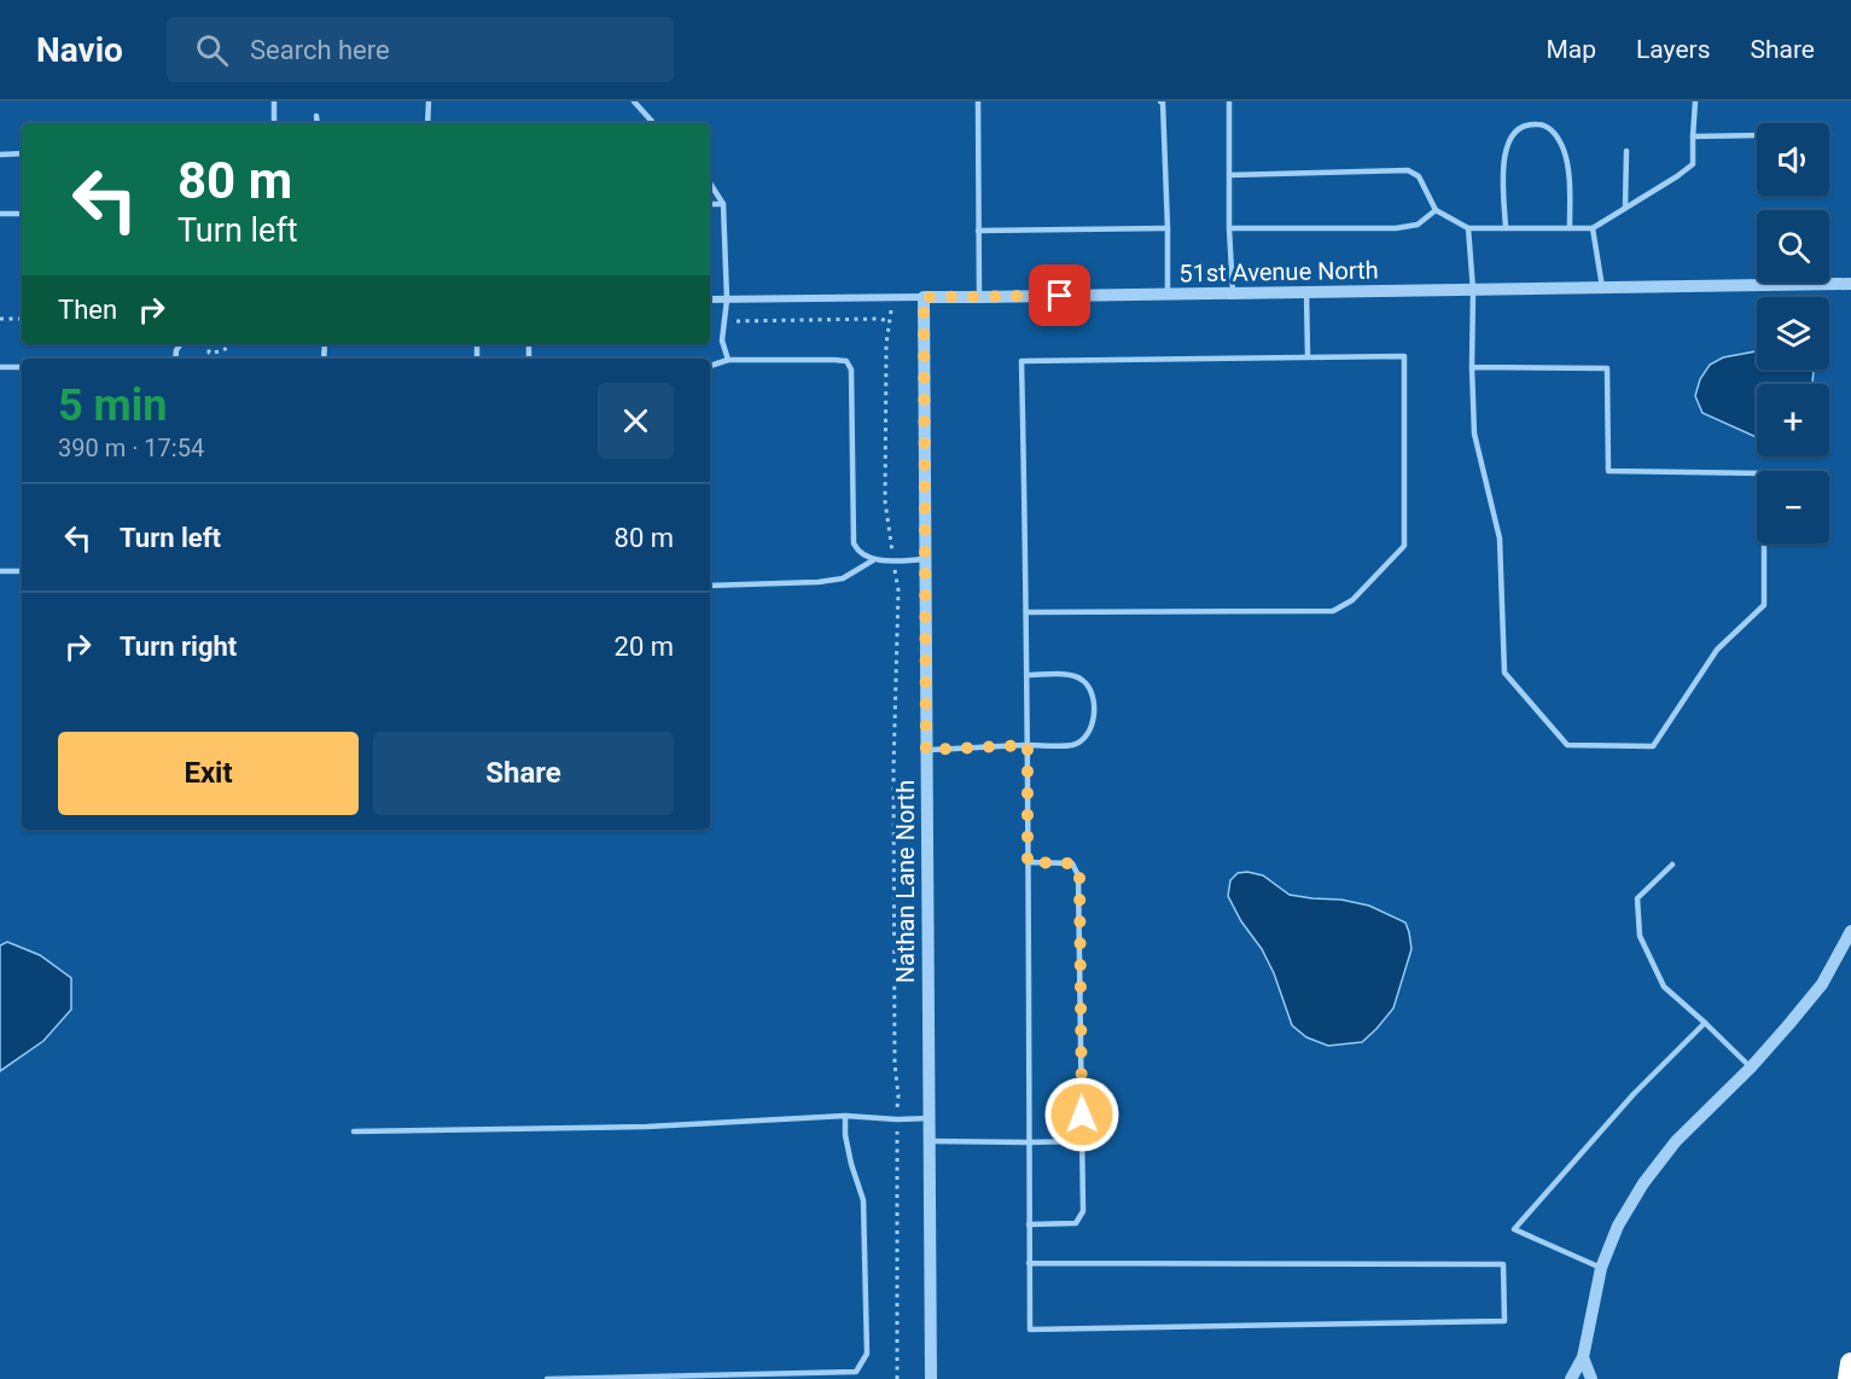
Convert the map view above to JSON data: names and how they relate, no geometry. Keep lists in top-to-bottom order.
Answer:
{
  "streets": {
    "street": ["51st Avenue North", "Nathan Lane North"]
  },
  "crossings": [
    ["51st Avenue North", "Nathan Lane North"]
  ],
  "page": {
    "header": "Navio",
    "search": "Search here",
    "nav": ["Map", "Layers", "Share"],
    "map_buttons": ["+", "−"],
    "turn": ["80 m", "Turn left"],
    "then": "Then",
    "heading": ["5 min", "390 m · 17:54"],
    "list": [
      {
        "name": "Turn left",
        "value": "80 m"
      },
      {
        "name": "Turn right",
        "value": "20 m"
      }
    ],
    "buttons": ["Exit", "Share"]
  }
}
